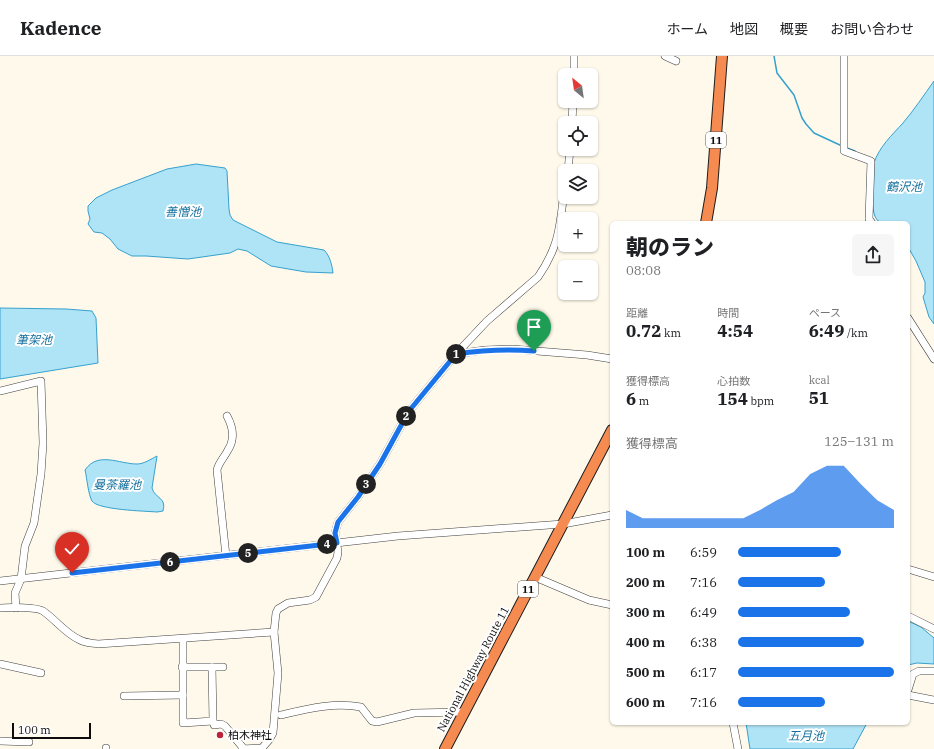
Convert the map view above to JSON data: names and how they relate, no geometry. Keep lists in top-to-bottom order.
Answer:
{
  "streets": {
    "highway": ["11", "National Highway Route 11"]
  },
  "water": [
    "鶴沢池",
    "善憎池",
    "筆架池",
    "曼荼羅池",
    "五月池"
  ],
  "places": ["柏木神社"],
  "scale_bar": "100 m",
  "north": "top left",
  "page": {
    "header": "Kadence",
    "nav": [
      "ホーム",
      "地図",
      "概要",
      "お問い合わせ"
    ],
    "map_buttons": ["+", "−"],
    "heading": ["朝のラン", "08:08"],
    "stats": [
      ["距離", "0.72 km"],
      ["時間", "4:54"],
      ["ペース", "6:49 /km"],
      ["獲得標高", "6 m"],
      ["心拍数", "154 bpm"],
      ["kcal", "51"]
    ],
    "pins": [
      "1",
      "2",
      "3",
      "4",
      "5",
      "6"
    ],
    "chart": ["獲得標高", "125–131 m"],
    "list": [
      {
        "name": "100 m",
        "note": "6:59"
      },
      {
        "name": "200 m",
        "note": "7:16"
      },
      {
        "name": "300 m",
        "note": "6:49"
      },
      {
        "name": "400 m",
        "note": "6:38"
      },
      {
        "name": "500 m",
        "note": "6:17"
      },
      {
        "name": "600 m",
        "note": "7:16"
      }
    ],
    "scale": "100 m"
  }
}
